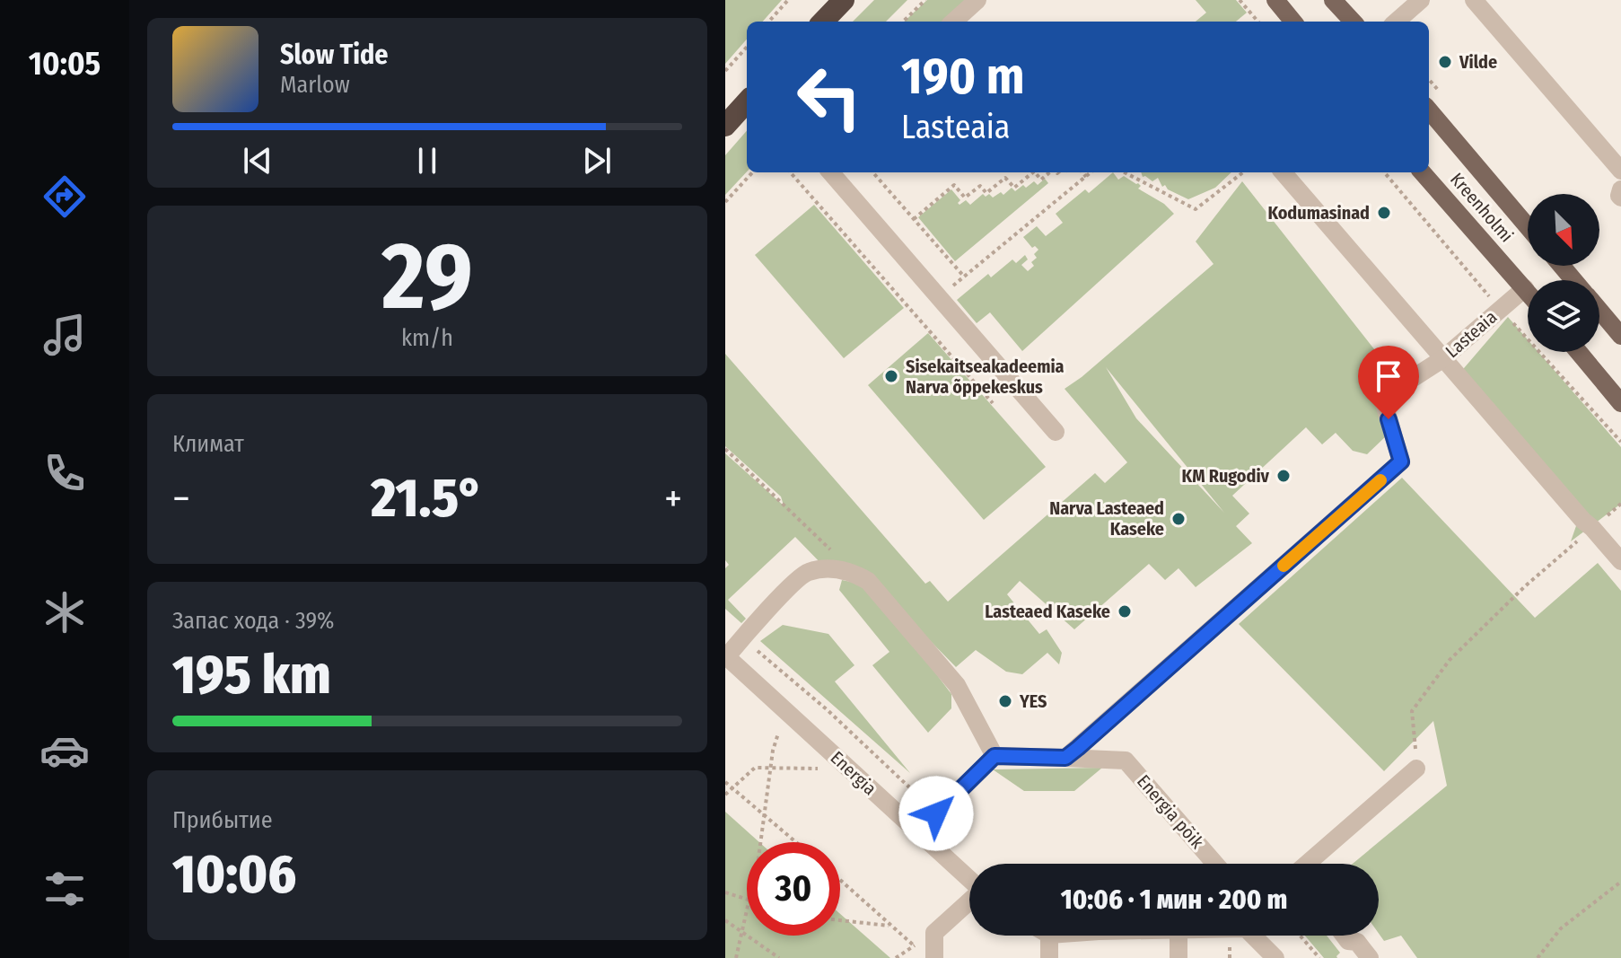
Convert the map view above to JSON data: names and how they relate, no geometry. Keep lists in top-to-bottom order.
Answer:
{
  "streets": {
    "main road": ["Kreenholmi"],
    "street": ["Lasteaia", "Energia", "Energia põik"]
  },
  "crossings": [
    ["Kreenholmi", "Lasteaia"],
    ["Lasteaia", "Energia põik"]
  ],
  "places": [
    "Vilde",
    "Kodumasinad",
    "Sisekaitseakadeemia Narva õppekeskus",
    "KM Rugodiv",
    "Narva Lasteaed Kaseke",
    "Lasteaed Kaseke",
    "YES"
  ],
  "north": "bottom right",
  "page": {
    "tabs": "10:05",
    "turn": ["190 m", "Lasteaia"],
    "song": ["Slow Tide", "Marlow"],
    "tile": [
      ["29", "km/h"],
      "Климат",
      ["Запас хода · 39%", "195 km"],
      ["Прибытие", "10:06"]
    ],
    "heat": ["−", "21.5°", "+"],
    "limit": "30",
    "trip": "10:06 · 1 мин · 200 m"
  }
}
